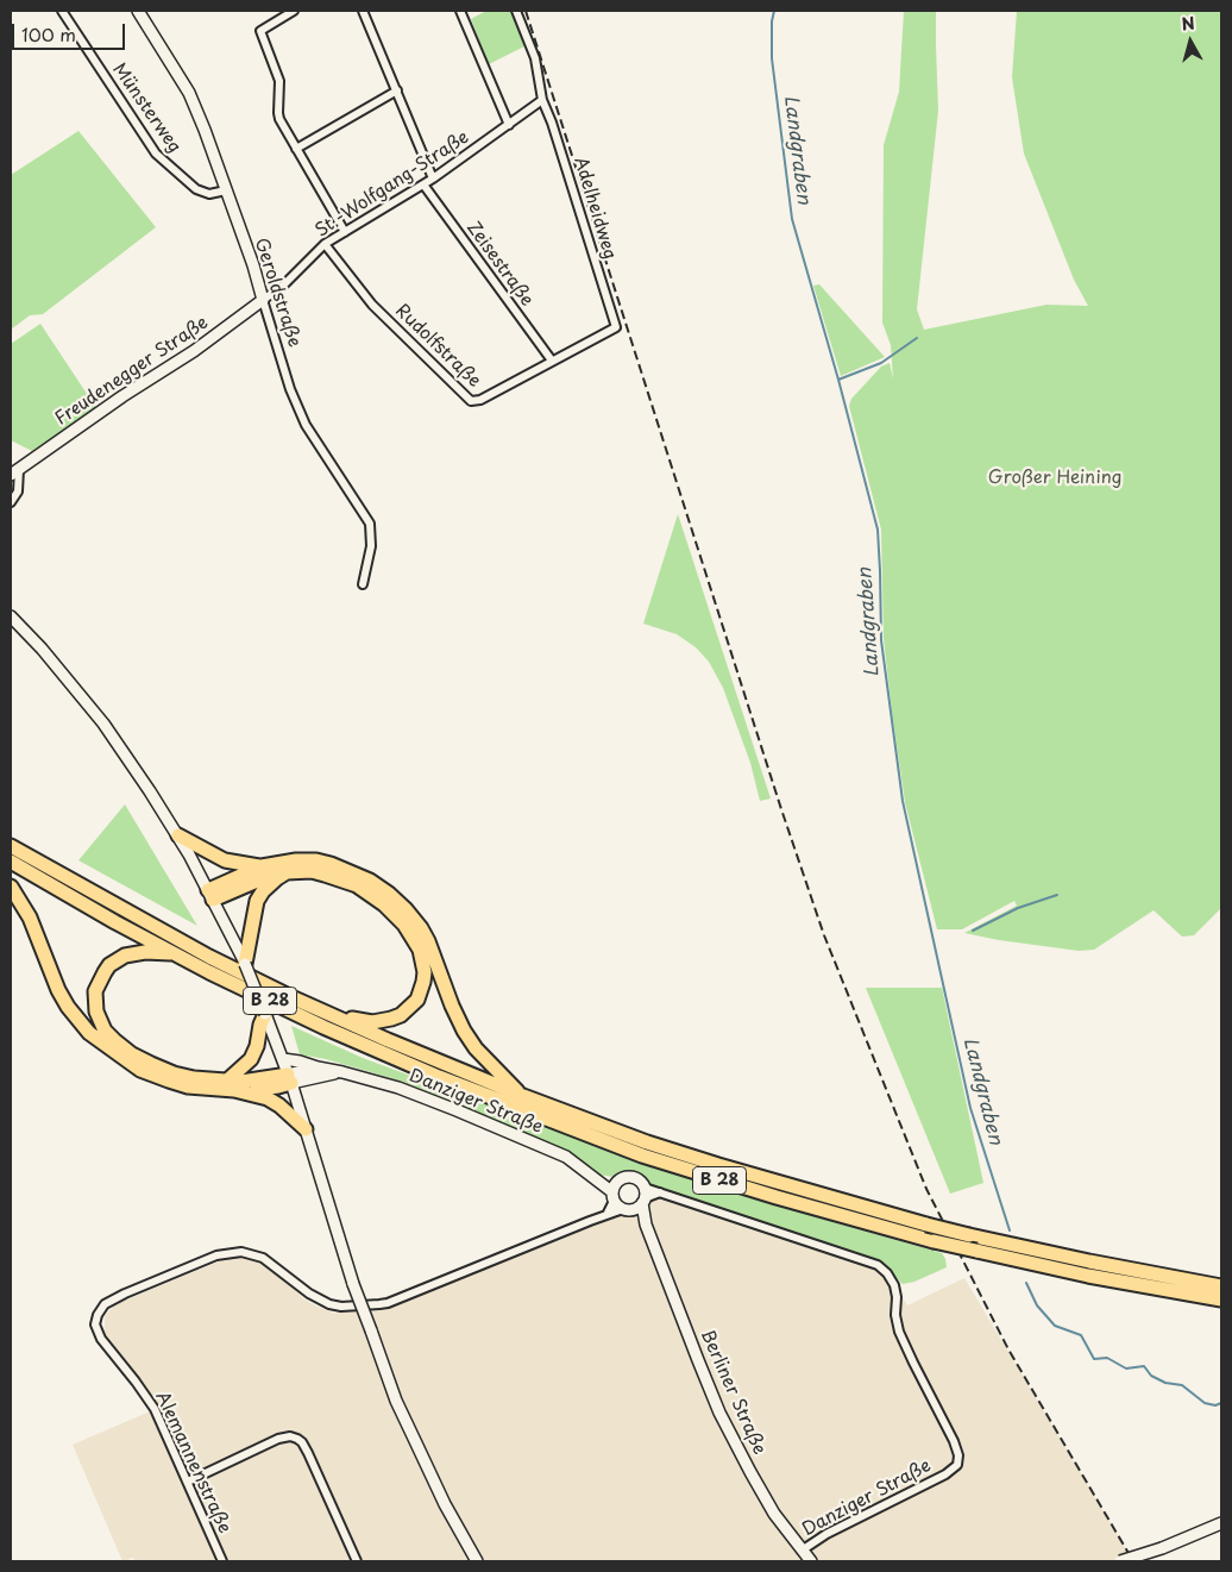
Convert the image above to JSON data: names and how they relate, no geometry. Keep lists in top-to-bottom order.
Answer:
{
  "streets": {
    "highway": ["B 28"],
    "street": [
      "Münsterweg",
      "St.-Wolfgang-Straße",
      "Adelheidweg",
      "Zeisestraße",
      "Geroldstraße",
      "Rudolfstraße",
      "Freudenegger Straße",
      "Danziger Straße",
      "Berliner Straße",
      "Alemannenstraße"
    ]
  },
  "crossings": [
    ["Münsterweg", "Geroldstraße"],
    ["St.-Wolfgang-Straße", "Adelheidweg"],
    ["St.-Wolfgang-Straße", "Zeisestraße"],
    ["St.-Wolfgang-Straße", "Geroldstraße"],
    ["St.-Wolfgang-Straße", "Rudolfstraße"],
    ["St.-Wolfgang-Straße", "Freudenegger Straße"],
    ["Adelheidweg", "Rudolfstraße"],
    ["Zeisestraße", "Rudolfstraße"],
    ["Geroldstraße", "Freudenegger Straße"],
    ["Danziger Straße", "Berliner Straße"]
  ],
  "water": ["Landgraben"],
  "parks": ["Großer Heining"],
  "scale_bar": "100 m",
  "north": "top"
}
